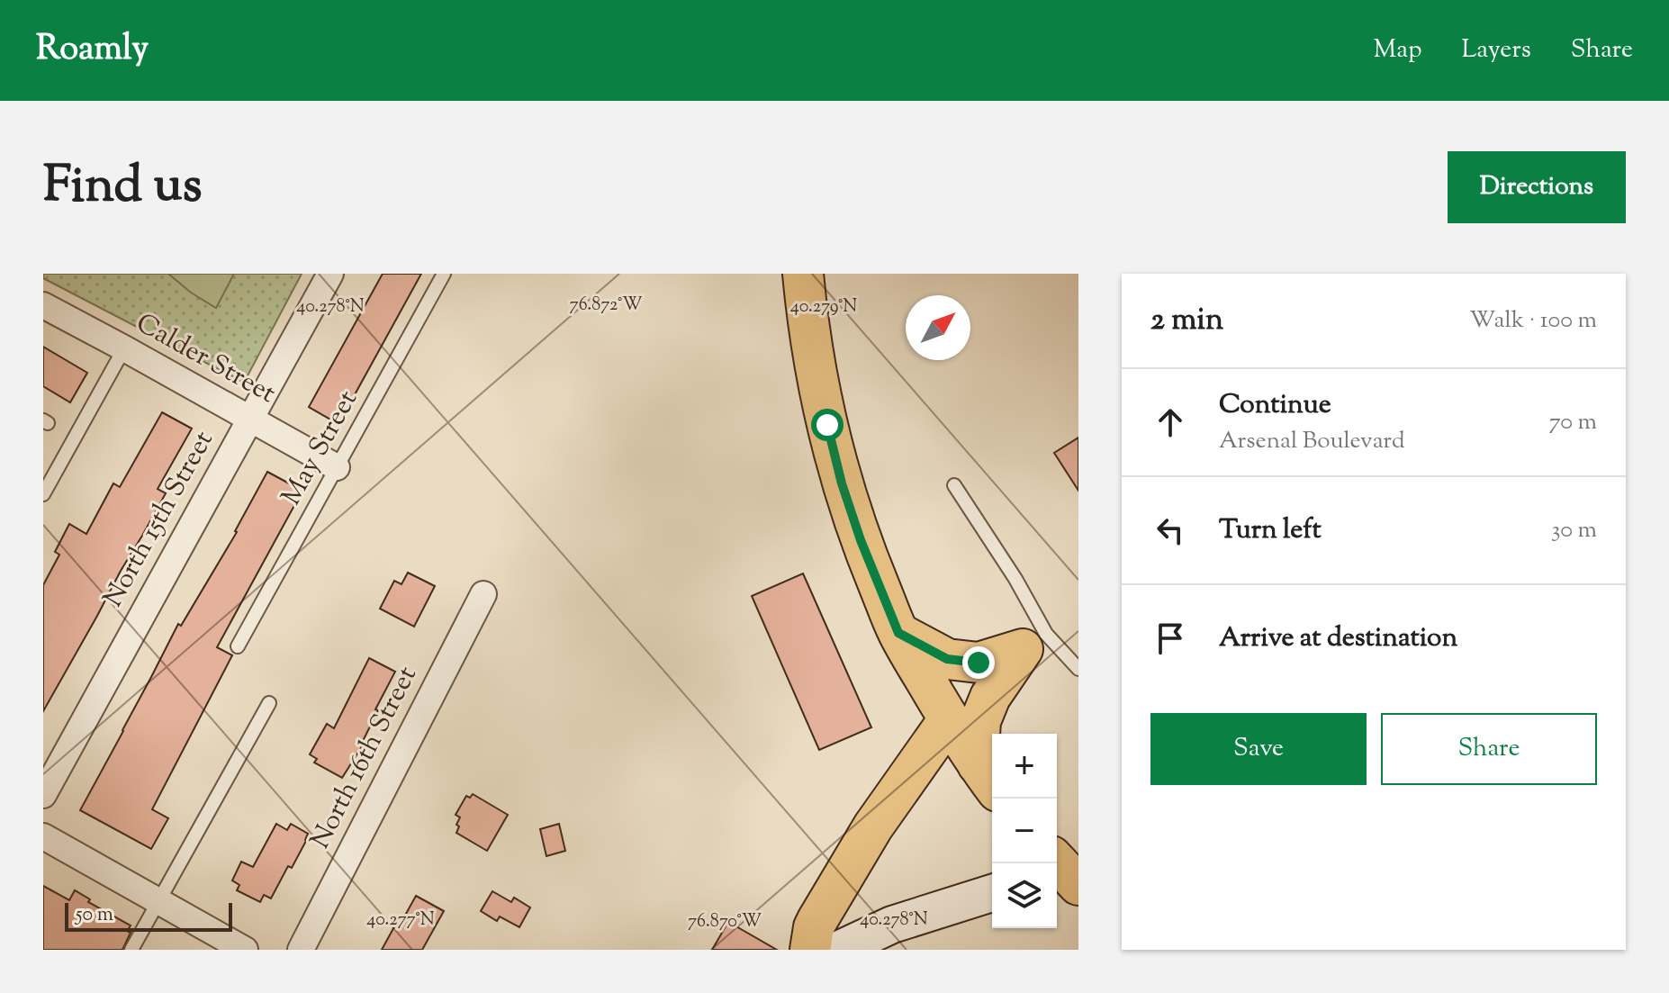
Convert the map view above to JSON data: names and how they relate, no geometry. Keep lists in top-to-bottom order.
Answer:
{
  "streets": {
    "street": ["Calder Street", "North 15th Street", "North 16th Street"],
    "lane": ["May Street"]
  },
  "crossings": [
    ["Calder Street", "May Street"],
    ["Calder Street", "North 15th Street"]
  ],
  "scale_bar": "50 m",
  "north": "top right",
  "page": {
    "header": "Roamly",
    "nav": ["Map", "Layers", "Share"],
    "title": "Find us",
    "buttons": [
      "Directions",
      ["Save", "Share"]
    ],
    "heading": ["2 min", "Walk · 100 m"],
    "list": [
      ["Continue", "Arsenal Boulevard", "70 m"],
      ["Turn left", "30 m"],
      "Arrive at destination"
    ],
    "map_buttons": ["+", "−"],
    "scale": "50 m"
  },
  "coordinates": [
    "76.872°W",
    "40.278°N",
    "40.279°N",
    "40.277°N",
    "76.870°W"
  ]
}
